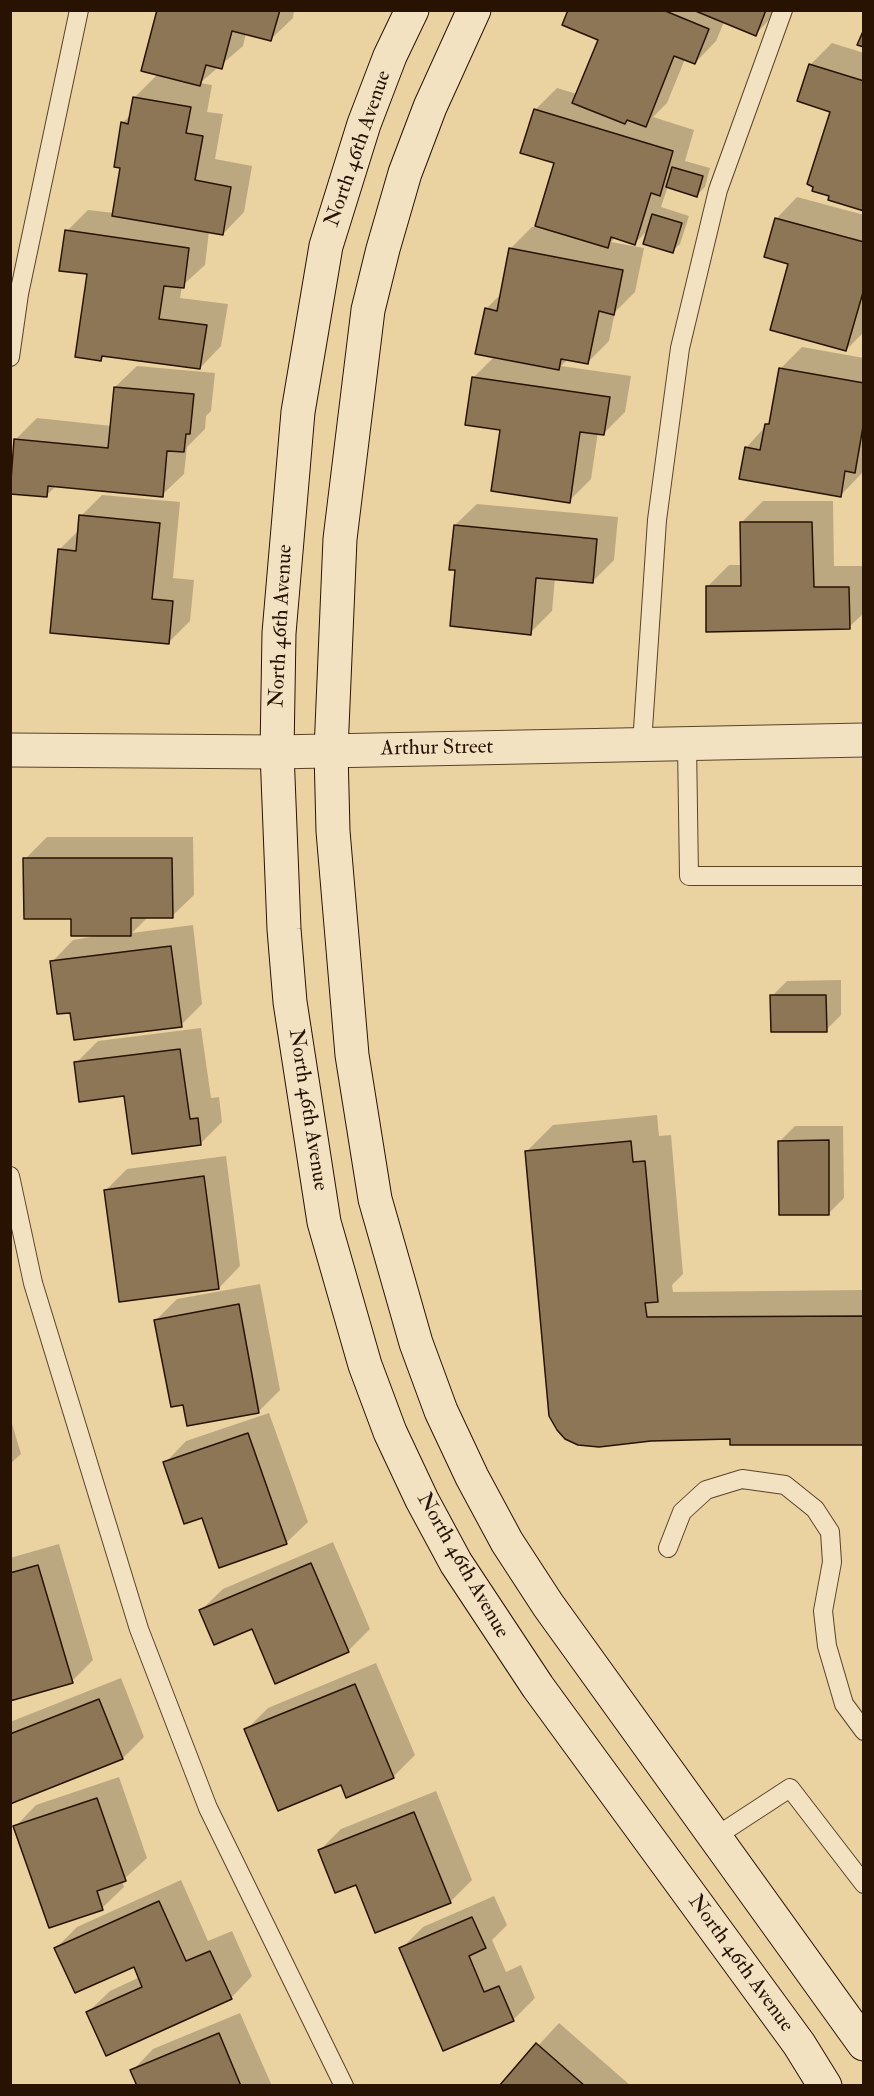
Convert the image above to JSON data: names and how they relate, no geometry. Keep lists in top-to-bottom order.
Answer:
{
  "streets": {
    "street": ["North 46th Avenue", "Arthur Street"]
  },
  "crossings": [
    ["North 46th Avenue", "Arthur Street"]
  ]
}
